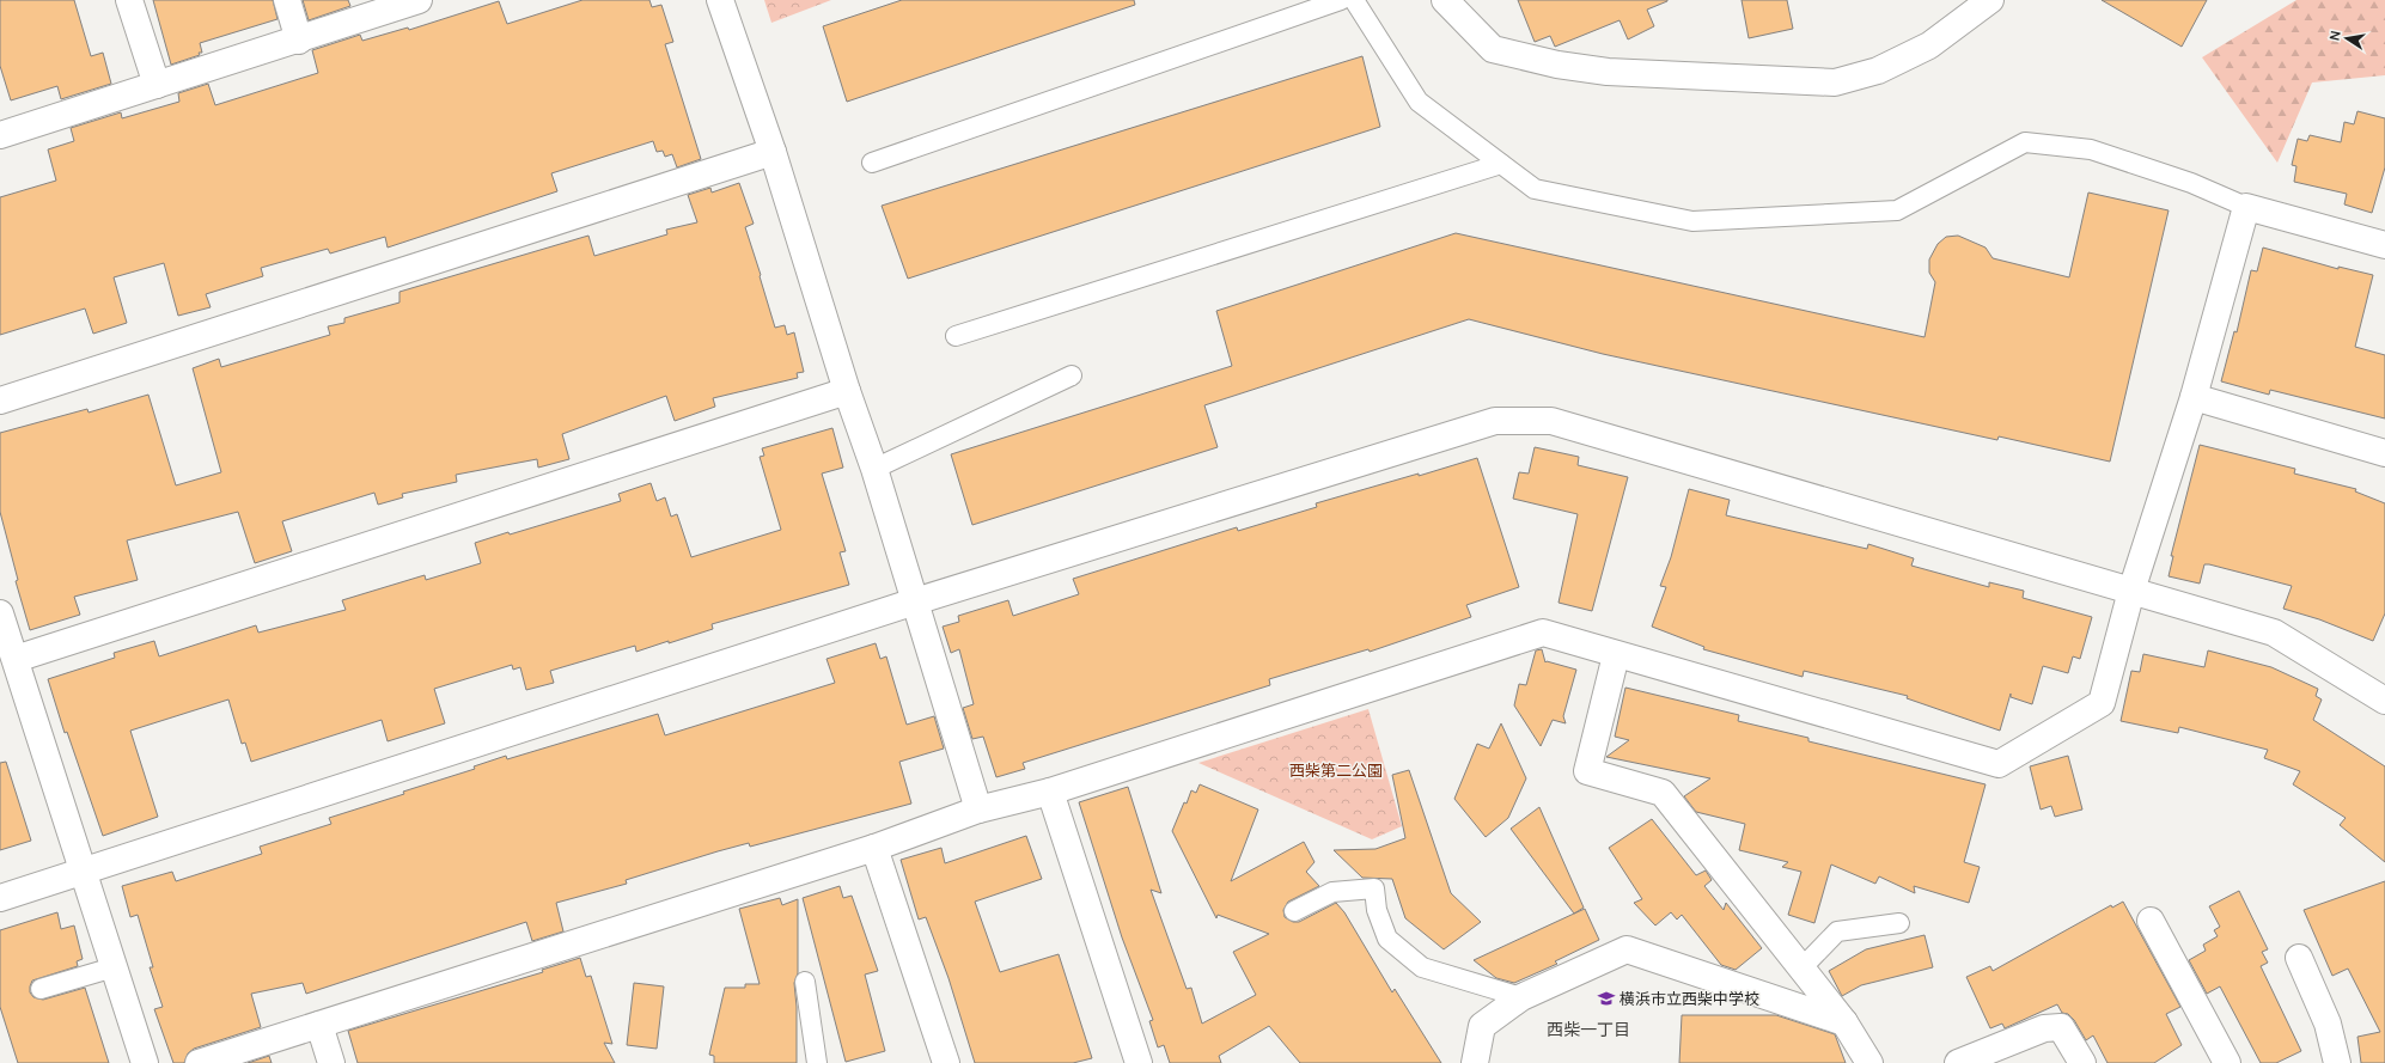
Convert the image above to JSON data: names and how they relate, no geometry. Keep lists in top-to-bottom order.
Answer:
{
  "districts": ["西柴一丁目"],
  "parks": ["西柴第二公園"],
  "places": {
    "school or university": ["横浜市立西柴中学校"]
  },
  "north": "left"
}
